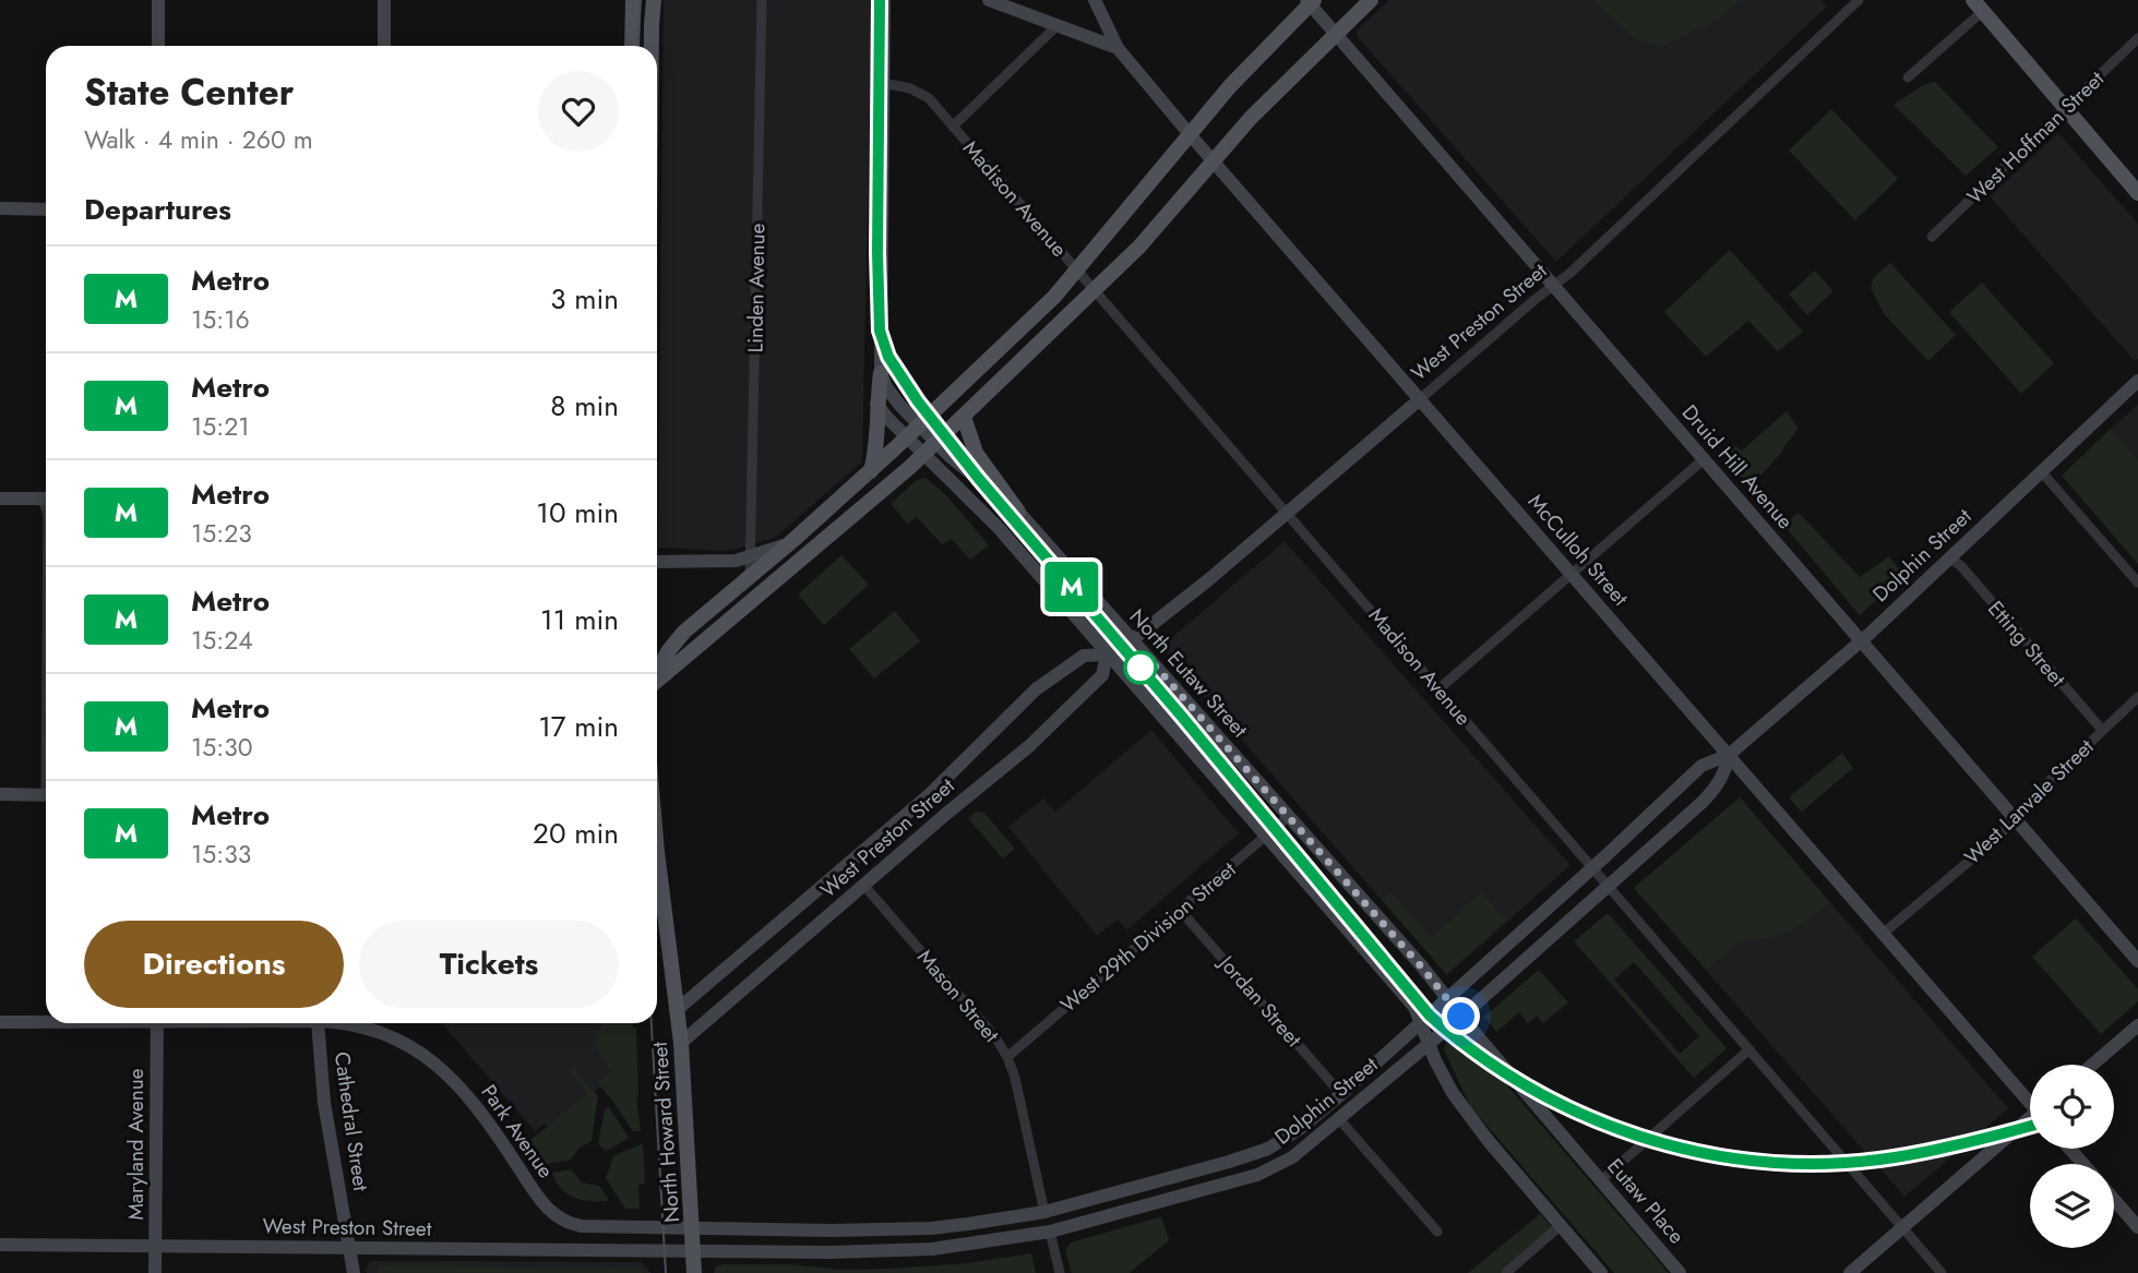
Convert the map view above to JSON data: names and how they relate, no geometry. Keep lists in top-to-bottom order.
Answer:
{
  "streets": {
    "main road": [
      "West Preston Street",
      "Druid Hill Avenue",
      "McCulloh Street",
      "Dolphin Street",
      "North Eutaw Street",
      "Cathedral Street",
      "Park Avenue",
      "North Howard Street",
      "Maryland Avenue",
      "Eutaw Place"
    ],
    "street": [
      "West Hoffman Street",
      "Madison Avenue",
      "Linden Avenue",
      "Etting Street",
      "West Lanvale Street",
      "West 29th Division Street",
      "Mason Street",
      "Jordan Street"
    ]
  },
  "crossings": [
    ["Madison Avenue", "West Preston Street"],
    ["Madison Avenue", "Dolphin Street"],
    ["West Preston Street", "Druid Hill Avenue"],
    ["West Preston Street", "McCulloh Street"],
    ["West Preston Street", "Dolphin Street"],
    ["West Preston Street", "North Eutaw Street"],
    ["West Preston Street", "Mason Street"],
    ["West Preston Street", "Cathedral Street"],
    ["West Preston Street", "North Howard Street"],
    ["West Preston Street", "Maryland Avenue"],
    ["Druid Hill Avenue", "Dolphin Street"],
    ["Druid Hill Avenue", "West Lanvale Street"],
    ["McCulloh Street", "Dolphin Street"],
    ["McCulloh Street", "West Lanvale Street"],
    ["Dolphin Street", "Etting Street"],
    ["Dolphin Street", "North Eutaw Street"],
    ["Dolphin Street", "Mason Street"],
    ["Dolphin Street", "Jordan Street"],
    ["Dolphin Street", "Park Avenue"],
    ["Dolphin Street", "North Howard Street"],
    ["Dolphin Street", "Eutaw Place"],
    ["Etting Street", "West Lanvale Street"],
    ["North Eutaw Street", "West 29th Division Street"],
    ["North Eutaw Street", "Eutaw Place"],
    ["West 29th Division Street", "Mason Street"],
    ["West 29th Division Street", "Jordan Street"],
    ["Park Avenue", "North Howard Street"]
  ],
  "lines": ["metro line M"],
  "page": {
    "on_map": "M",
    "heading": [
      ["State Center", "Walk · 4 min · 260 m"],
      "Departures"
    ],
    "list": [
      {
        "mark": "M",
        "name": "Metro",
        "note": "15:16",
        "value": "3 min"
      },
      {
        "mark": "M",
        "name": "Metro",
        "note": "15:21",
        "value": "8 min"
      },
      {
        "mark": "M",
        "name": "Metro",
        "note": "15:23",
        "value": "10 min"
      },
      {
        "mark": "M",
        "name": "Metro",
        "note": "15:24",
        "value": "11 min"
      },
      {
        "mark": "M",
        "name": "Metro",
        "note": "15:30",
        "value": "17 min"
      },
      {
        "mark": "M",
        "name": "Metro",
        "note": "15:33",
        "value": "20 min"
      }
    ],
    "buttons": ["Directions", "Tickets"]
  }
}
